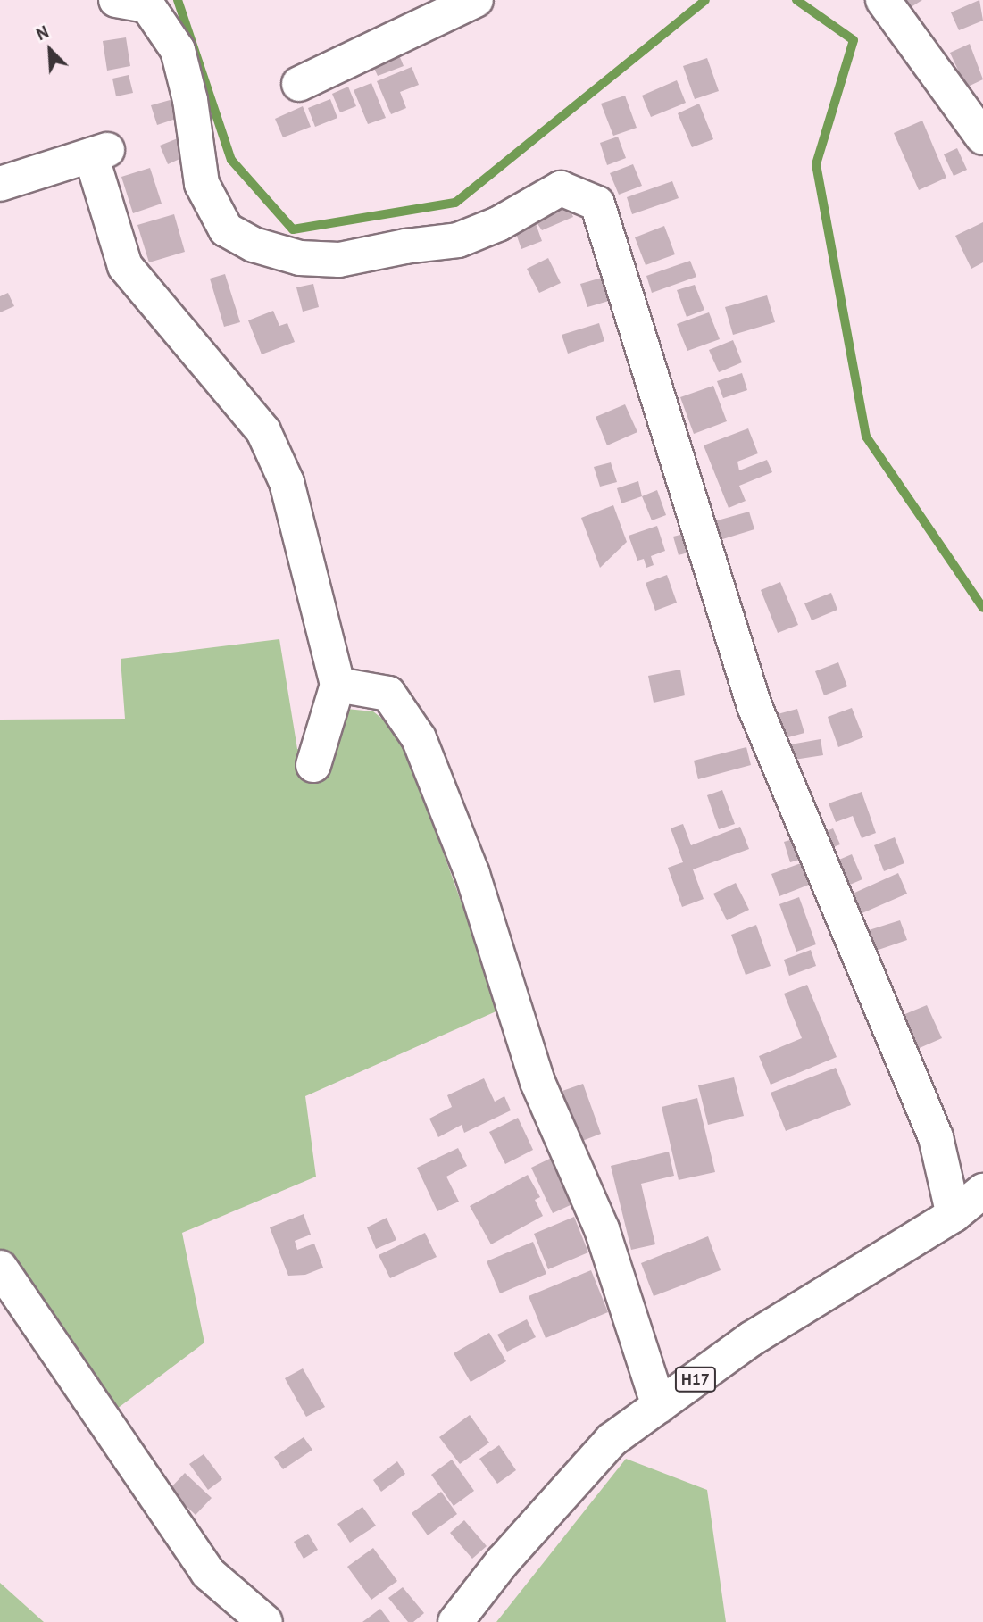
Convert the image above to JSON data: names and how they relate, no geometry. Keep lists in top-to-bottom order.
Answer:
{
  "streets": {
    "street": ["H17"]
  },
  "north": "top left"
}
